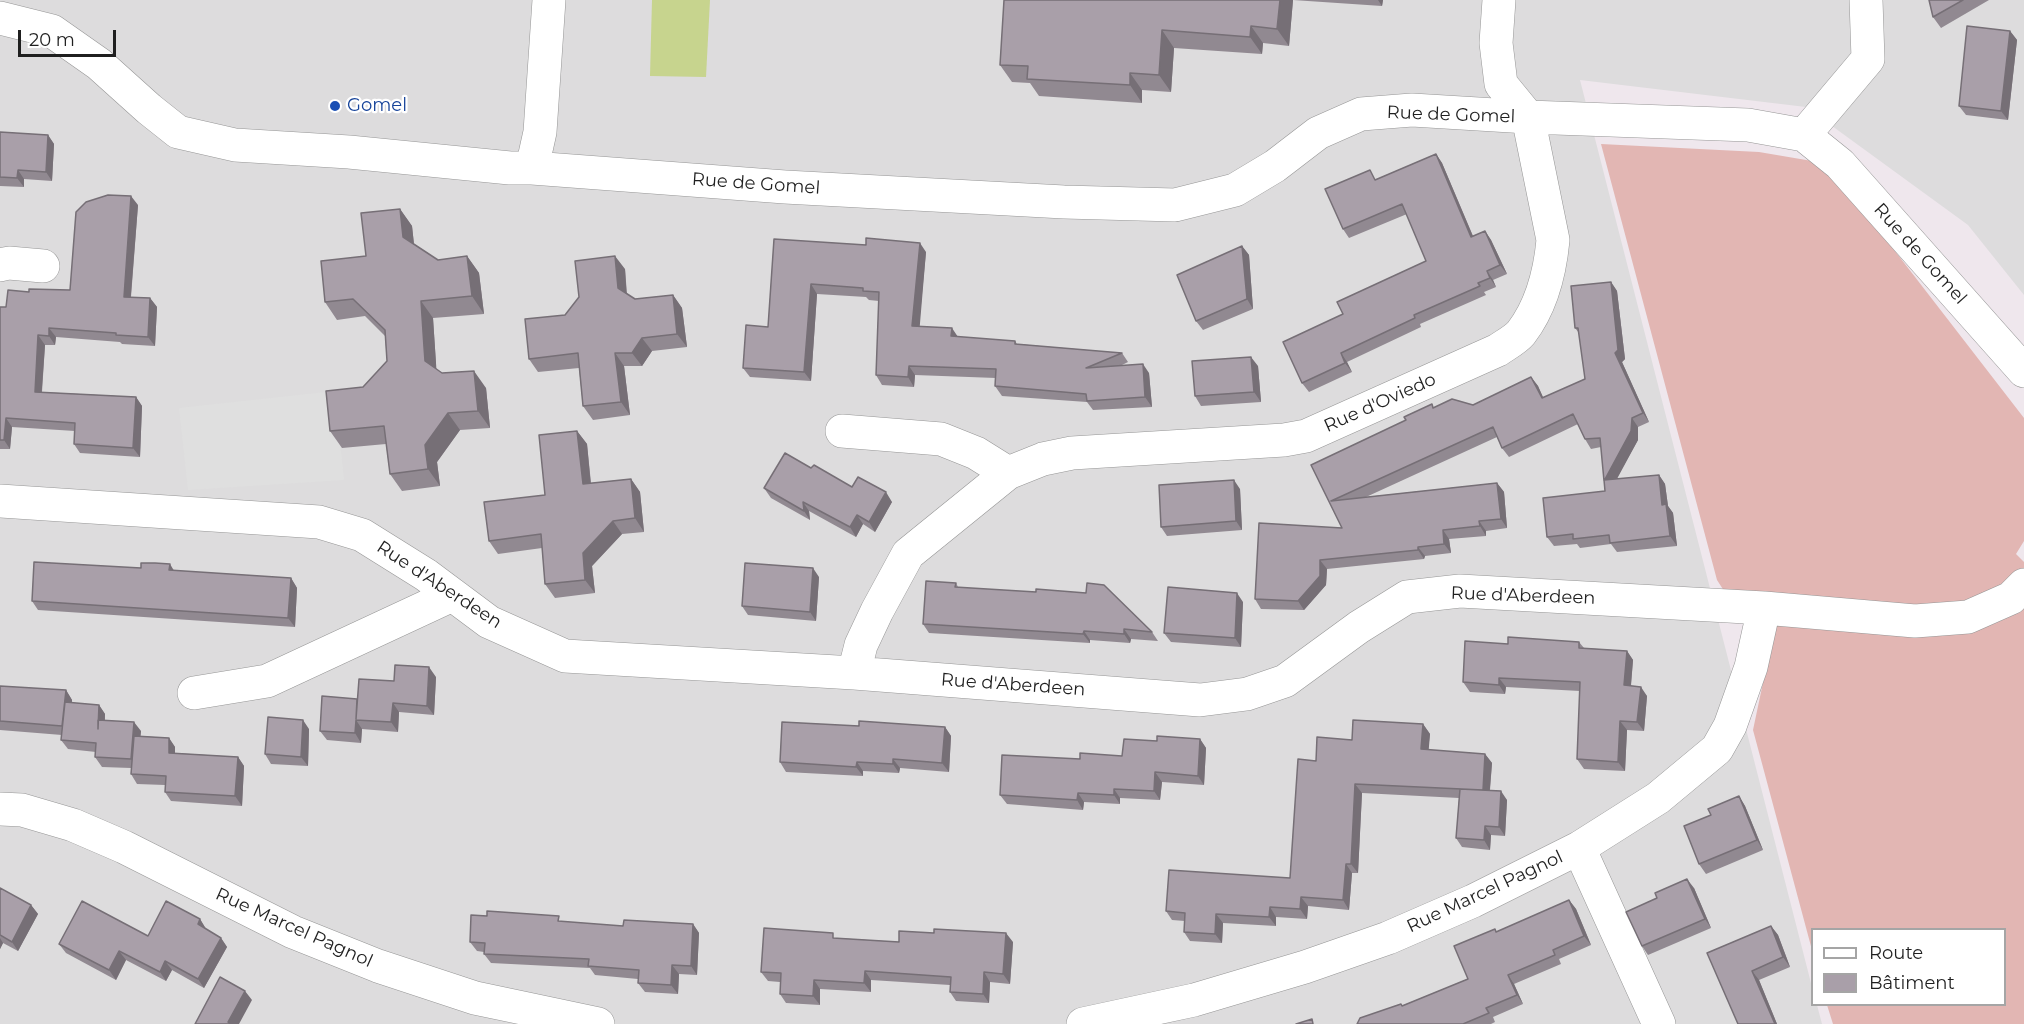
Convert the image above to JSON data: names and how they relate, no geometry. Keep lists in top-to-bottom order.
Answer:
{
  "streets": {
    "street": [
      "Rue de Gomel",
      "Rue d'Oviedo",
      "Rue d'Aberdeen",
      "Rue Marcel Pagnol"
    ]
  },
  "crossings": [
    ["Rue de Gomel", "Rue d'Oviedo"],
    ["Rue d'Oviedo", "Rue d'Aberdeen"],
    ["Rue d'Aberdeen", "Rue Marcel Pagnol"]
  ],
  "places": ["Gomel"],
  "legend": ["Route", "Bâtiment"],
  "scale_bar": "20 m"
}
